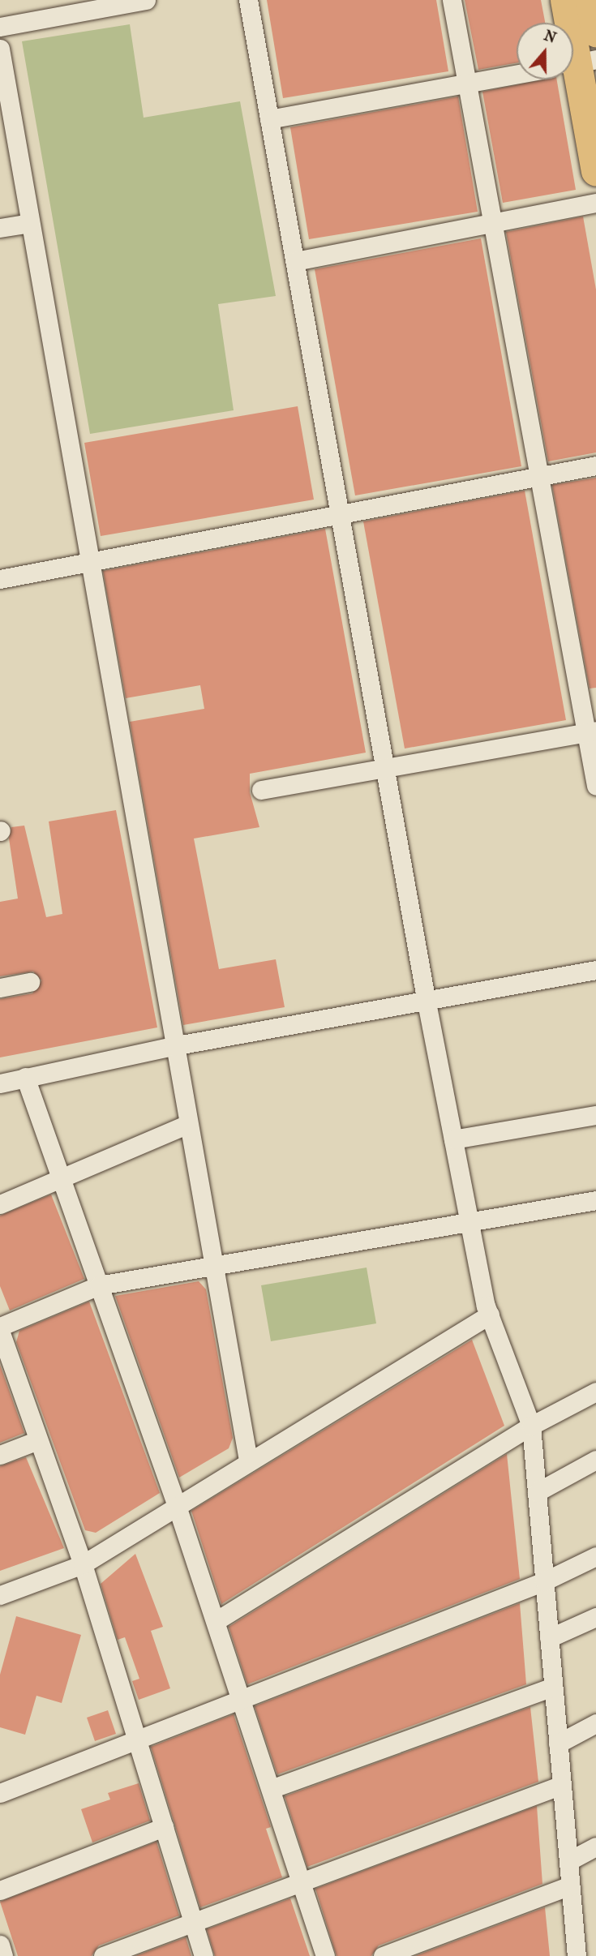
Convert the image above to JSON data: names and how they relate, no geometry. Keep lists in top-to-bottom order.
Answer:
{
  "north": "top"
}
